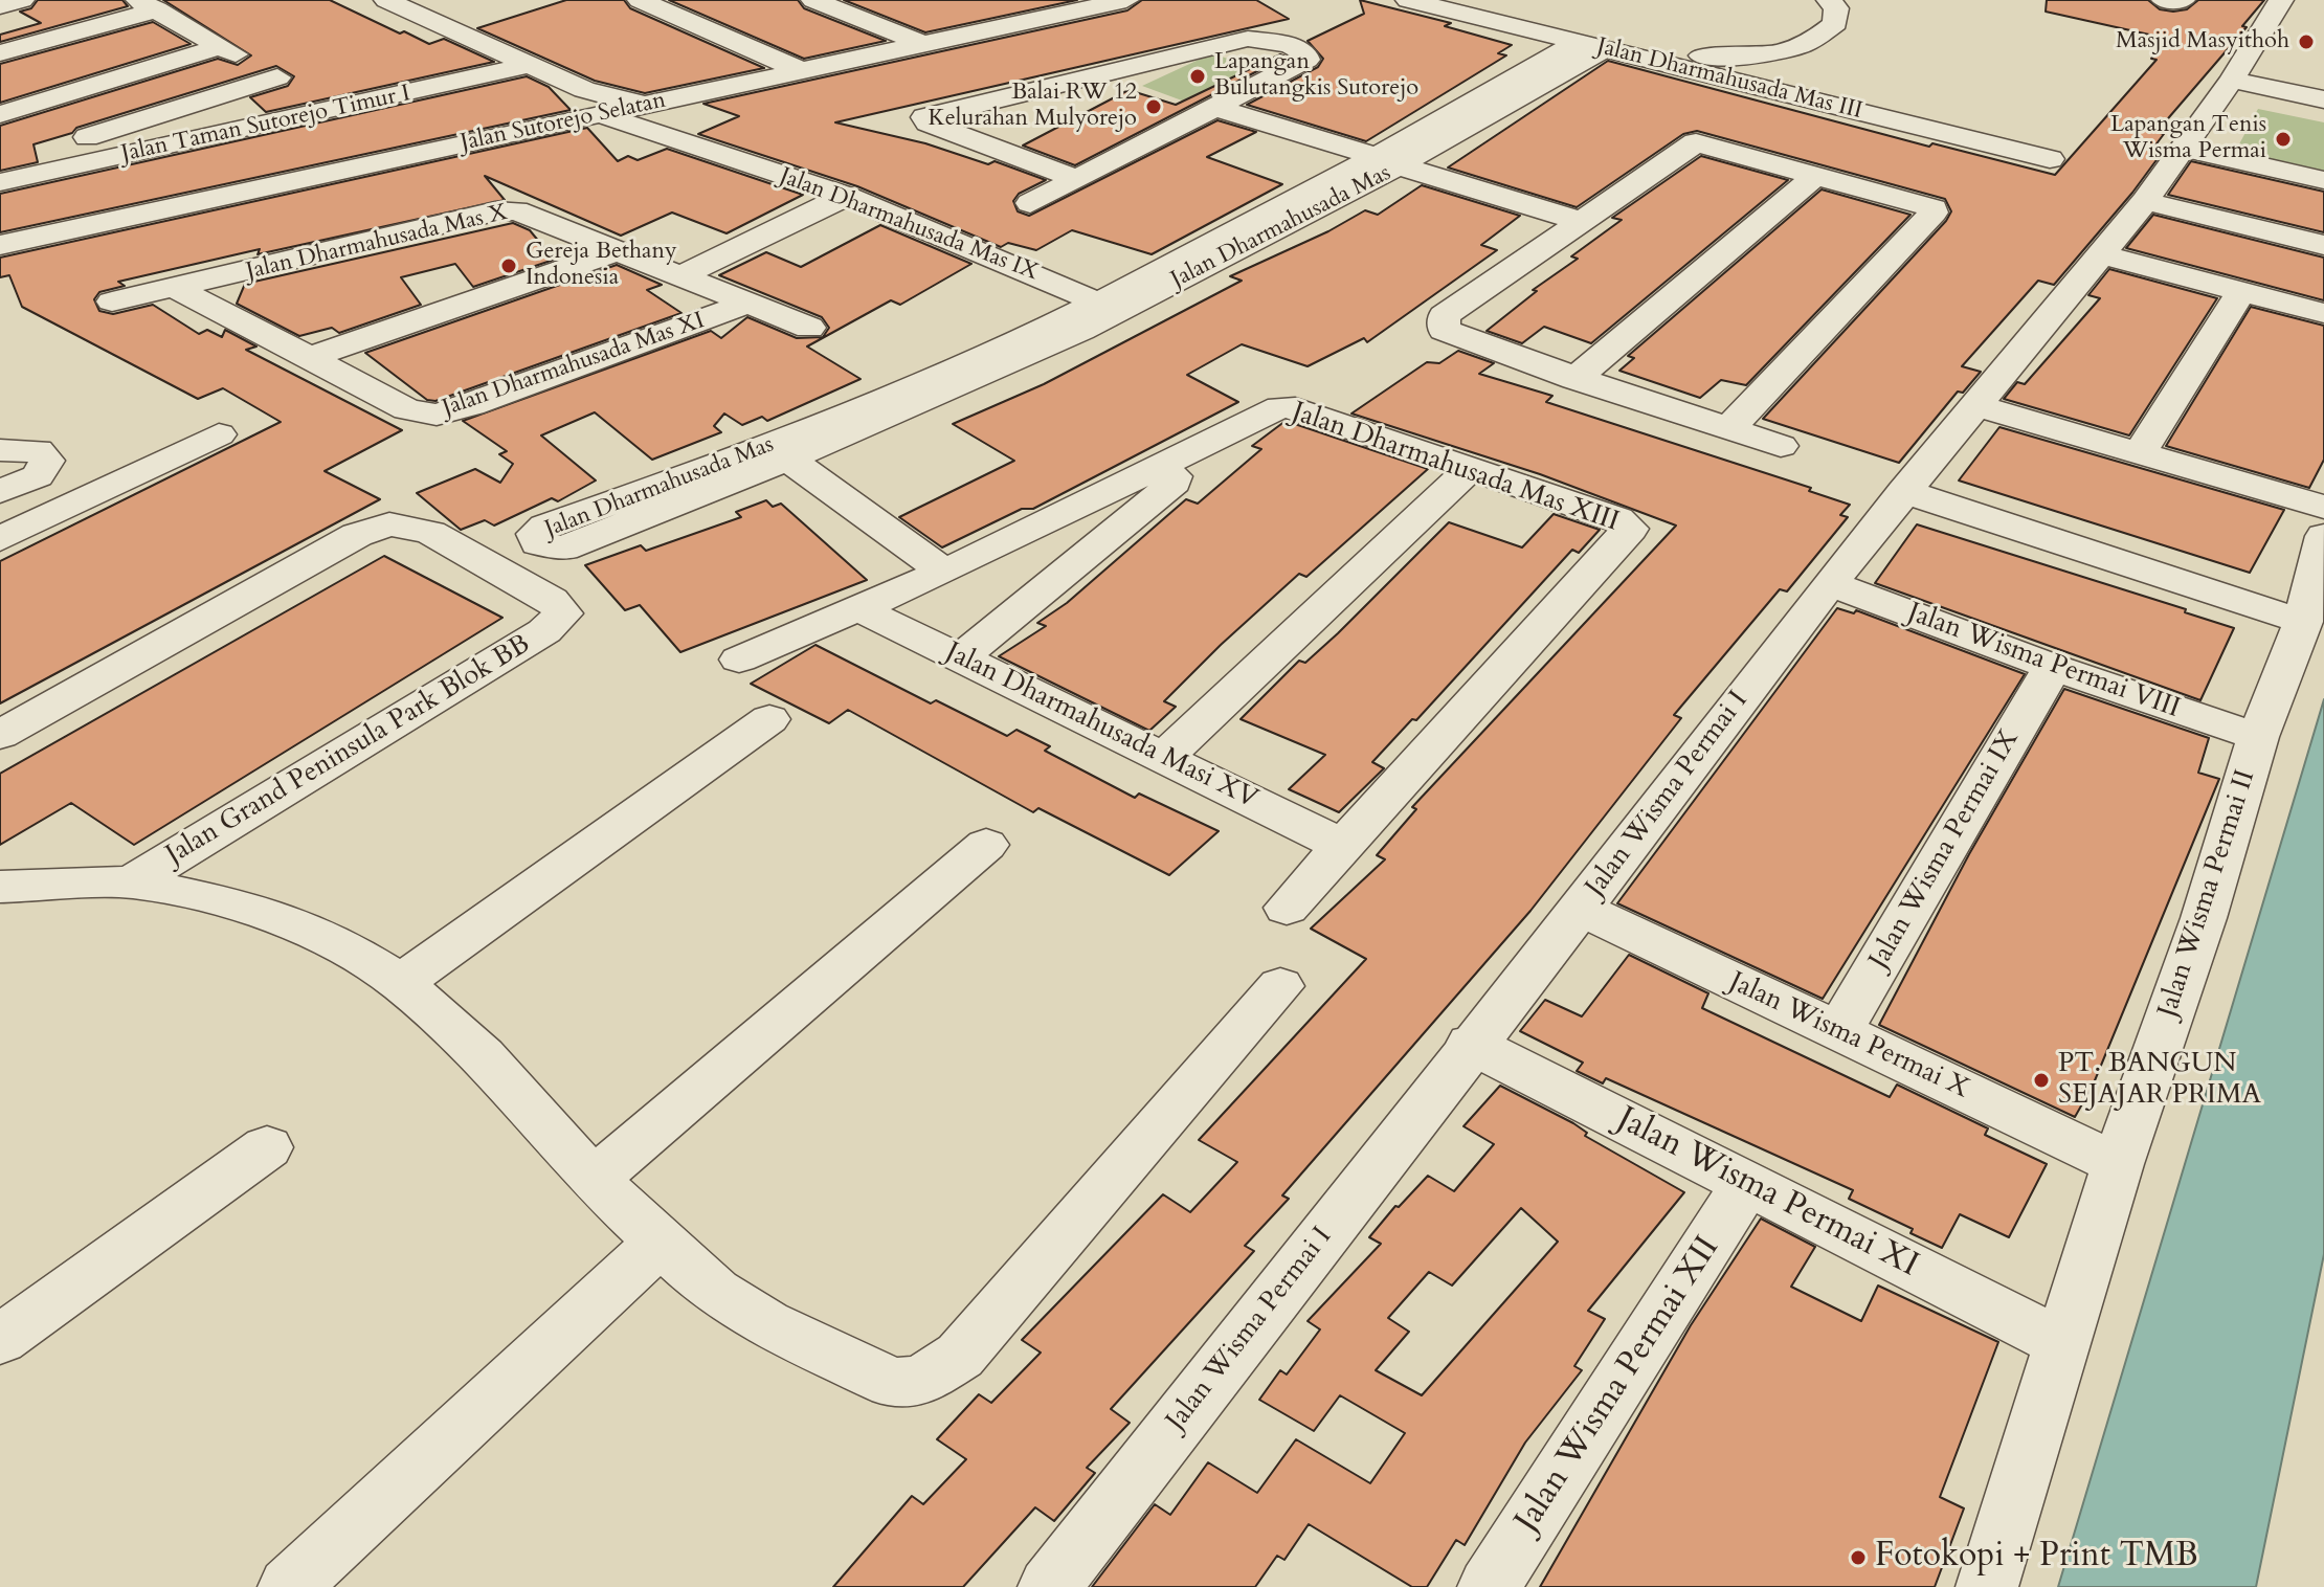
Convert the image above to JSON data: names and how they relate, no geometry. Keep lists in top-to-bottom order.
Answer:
{
  "streets": {
    "street": [
      "Jalan Dharmahusada Mas III",
      "Jalan Sutorejo Selatan",
      "Jalan Taman Sutorejo Timur I",
      "Jalan Dharmahusada Mas IX",
      "Jalan Dharmahusada Mas",
      "Jalan Dharmahusada Mas X",
      "Jalan Dharmahusada Mas XI",
      "Jalan Dharmahusada Mas XIII",
      "Jalan Wisma Permai VIII",
      "Jalan Dharmahusada Masi XV",
      "Jalan Grand Peninsula Park Blok BB",
      "Jalan Wisma Permai I",
      "Jalan Wisma Permai IX",
      "Jalan Wisma Permai II",
      "Jalan Wisma Permai X",
      "Jalan Wisma Permai XI",
      "Jalan Wisma Permai XII"
    ]
  },
  "crossings": [
    ["Jalan Dharmahusada Mas III", "Jalan Dharmahusada Mas"],
    ["Jalan Sutorejo Selatan", "Jalan Dharmahusada Mas IX"],
    ["Jalan Dharmahusada Mas IX", "Jalan Dharmahusada Mas"],
    ["Jalan Dharmahusada Mas X", "Jalan Dharmahusada Mas XI"],
    ["Jalan Dharmahusada Mas XIII", "Jalan Dharmahusada Masi XV"],
    ["Jalan Wisma Permai VIII", "Jalan Wisma Permai I"],
    ["Jalan Wisma Permai VIII", "Jalan Wisma Permai IX"],
    ["Jalan Wisma Permai VIII", "Jalan Wisma Permai II"],
    ["Jalan Wisma Permai I", "Jalan Wisma Permai X"],
    ["Jalan Wisma Permai I", "Jalan Wisma Permai XI"],
    ["Jalan Wisma Permai IX", "Jalan Wisma Permai X"],
    ["Jalan Wisma Permai II", "Jalan Wisma Permai X"],
    ["Jalan Wisma Permai II", "Jalan Wisma Permai XI"],
    ["Jalan Wisma Permai XI", "Jalan Wisma Permai XII"]
  ],
  "places": [
    "Masjid Masyithoh",
    "Lapangan Bulutangkis Sutorejo",
    "Balai RW 12 Kelurahan Mulyorejo",
    "Lapangan Tenis Wisma Permai",
    "Gereja Bethany Indonesia",
    "PT. BANGUN SEJAJAR PRIMA",
    "Fotokopi + Print TMB"
  ]
}
